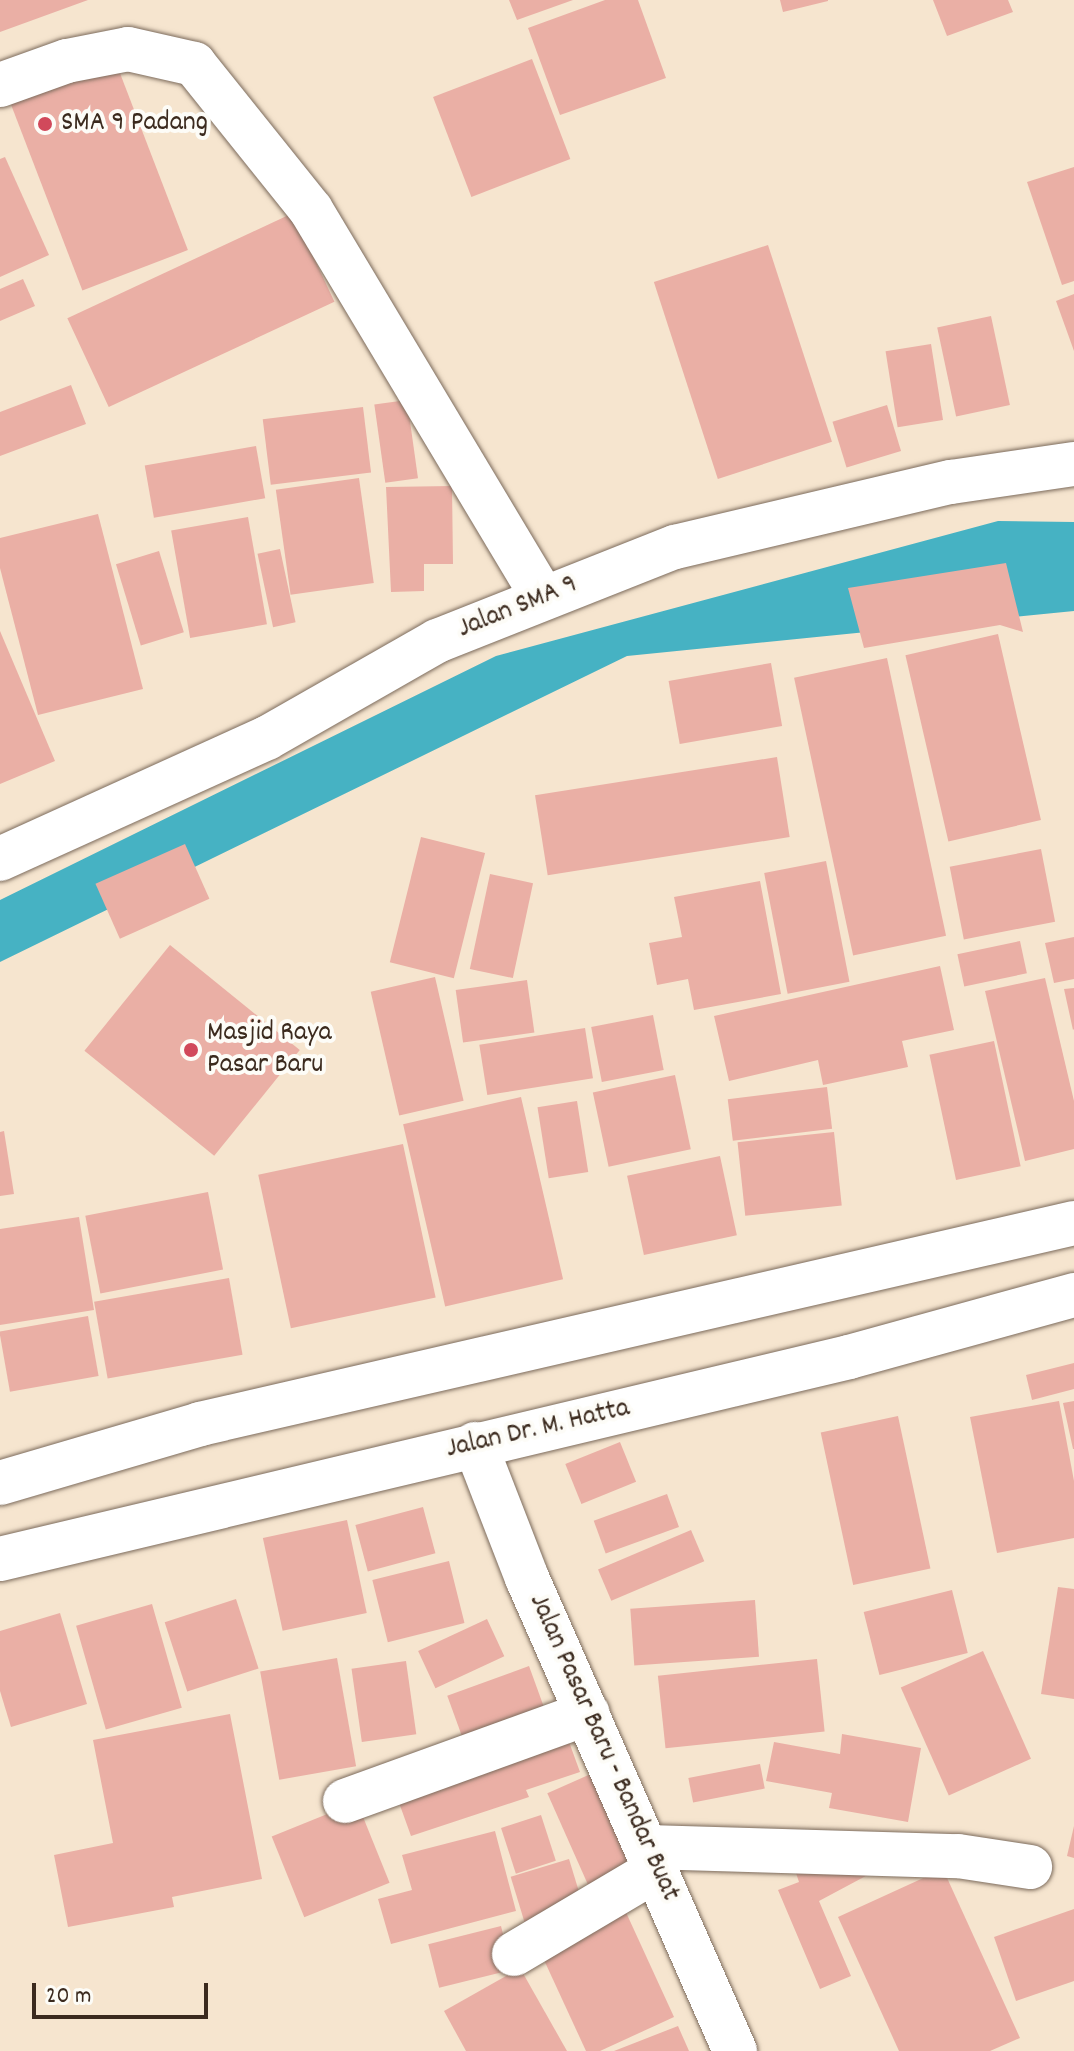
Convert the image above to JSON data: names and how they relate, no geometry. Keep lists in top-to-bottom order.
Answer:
{
  "streets": {
    "street": ["Jalan SMA 9", "Jalan Dr. M. Hatta", "Jalan Pasar Baru - Bandar Buat"]
  },
  "crossings": [
    ["Jalan Dr. M. Hatta", "Jalan Pasar Baru - Bandar Buat"]
  ],
  "places": ["SMA 9 Padang", "Masjid Raya Pasar Baru"],
  "scale_bar": "20 m"
}
